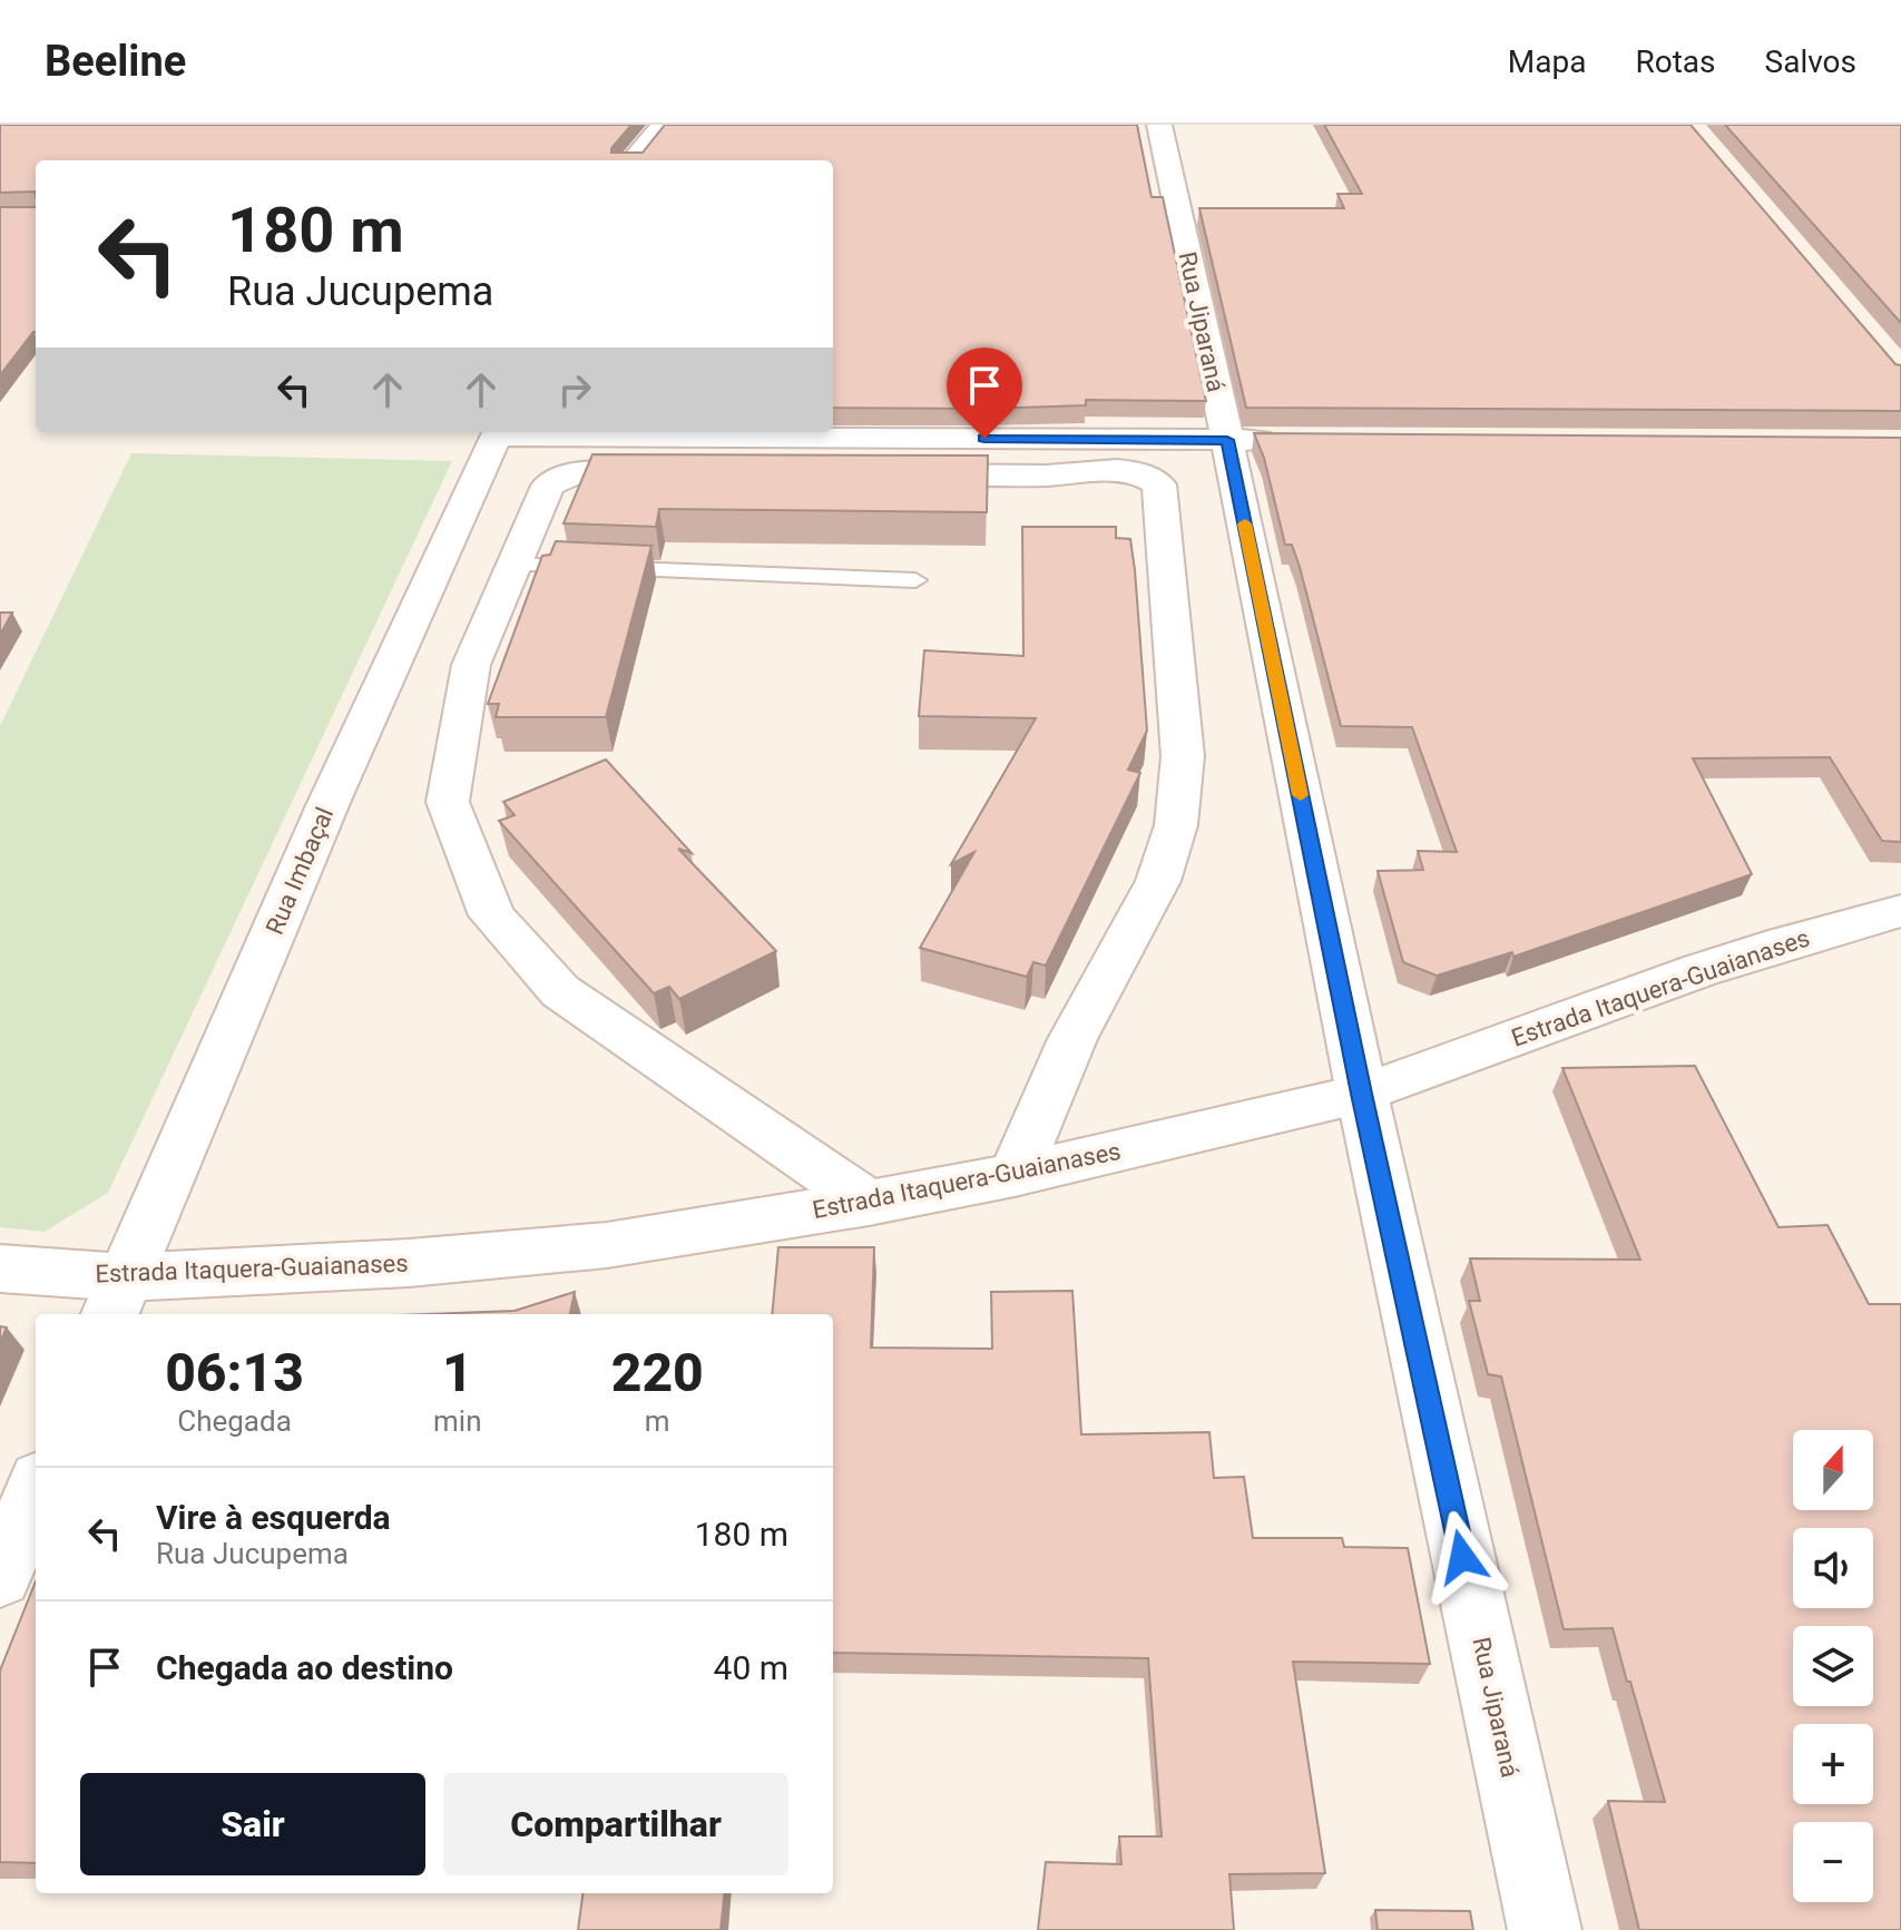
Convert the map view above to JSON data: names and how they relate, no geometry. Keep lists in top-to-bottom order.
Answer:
{
  "streets": {
    "street": ["Rua Jiparaná", "Rua Imbaçal", "Estrada Itaquera-Guaianases"]
  },
  "crossings": [
    ["Rua Jiparaná", "Estrada Itaquera-Guaianases"],
    ["Rua Imbaçal", "Estrada Itaquera-Guaianases"]
  ],
  "north": "top",
  "page": {
    "header": "Beeline",
    "nav": ["Mapa", "Rotas", "Salvos"],
    "turn": ["180 m", "Rua Jucupema"],
    "eta": [
      "06:13",
      "Chegada",
      "1",
      "min",
      "220",
      "m"
    ],
    "map_buttons": ["+", "−"],
    "list": [
      {
        "name": "Vire à esquerda",
        "note": "Rua Jucupema",
        "value": "180 m"
      },
      {
        "name": "Chegada ao destino",
        "value": "40 m"
      }
    ],
    "buttons": ["Sair", "Compartilhar"]
  }
}
